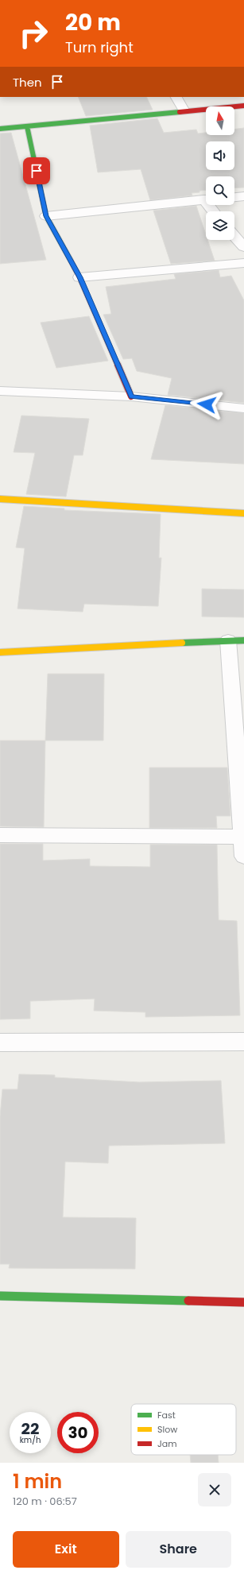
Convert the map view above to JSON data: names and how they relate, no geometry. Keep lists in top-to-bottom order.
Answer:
{
  "legend": ["Fast", "Slow", "Jam"],
  "north": "top",
  "page": {
    "turn": ["20 m", "Turn right"],
    "then": "Then",
    "speed": "22 km/h",
    "limit": "30",
    "heading": ["1 min", "120 m · 06:57"],
    "buttons": ["Exit", "Share"]
  }
}
